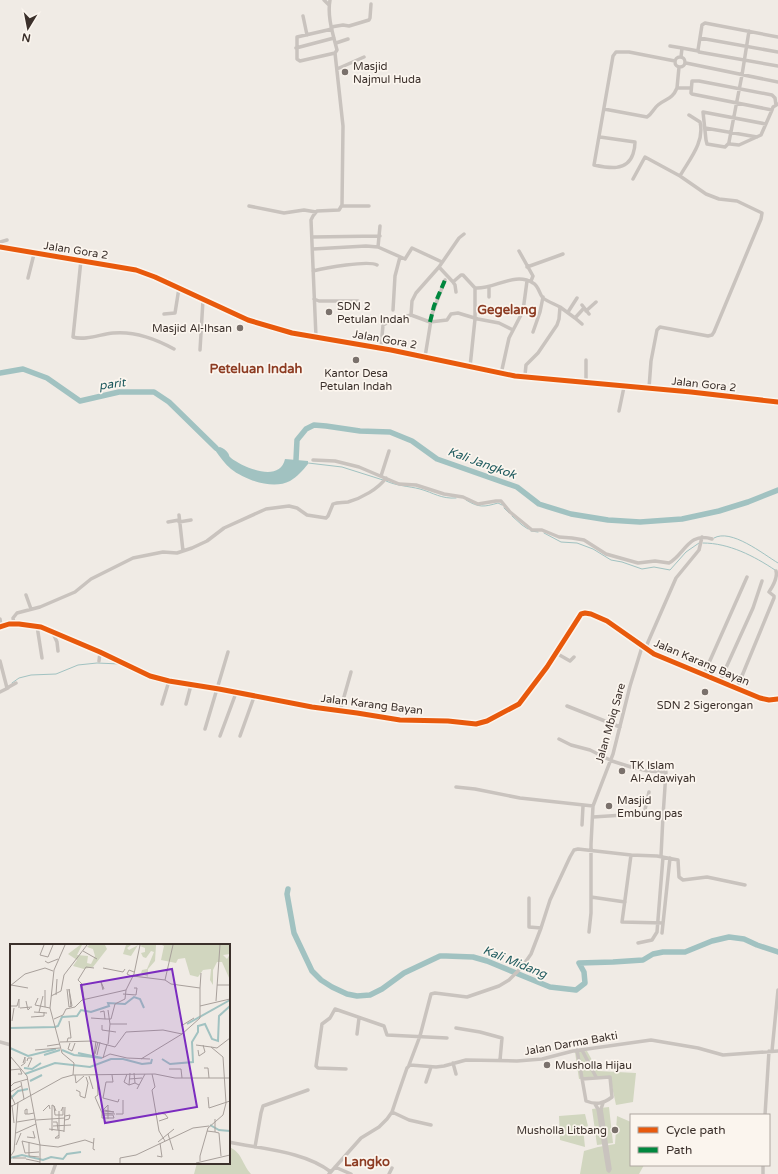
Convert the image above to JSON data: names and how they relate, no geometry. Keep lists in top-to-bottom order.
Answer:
{
  "streets": {
    "street": [
      "Jalan Gora 2",
      "Jalan Karang Bayan",
      "Jalan Mbiq Sare",
      "Jalan Darma Bakti"
    ]
  },
  "crossings": [
    ["Jalan Karang Bayan", "Jalan Mbiq Sare"]
  ],
  "districts": ["Gegelang", "Peteluan Indah", "Langko"],
  "water": ["parit", "Kali Jangkok", "Kali Midang"],
  "places": [
    "Masjid Najmul Huda",
    "SDN 2 Petulan Indah",
    "Masjid Al-Ihsan",
    "Kantor Desa Petulan Indah",
    "SDN 2 Sigerongan",
    "TK Islam Al-Adawiyah",
    "Masjid Embung pas",
    "Musholla Hijau",
    "Musholla Litbang"
  ],
  "legend": ["Cycle path", "Path"],
  "north": "bottom"
}
